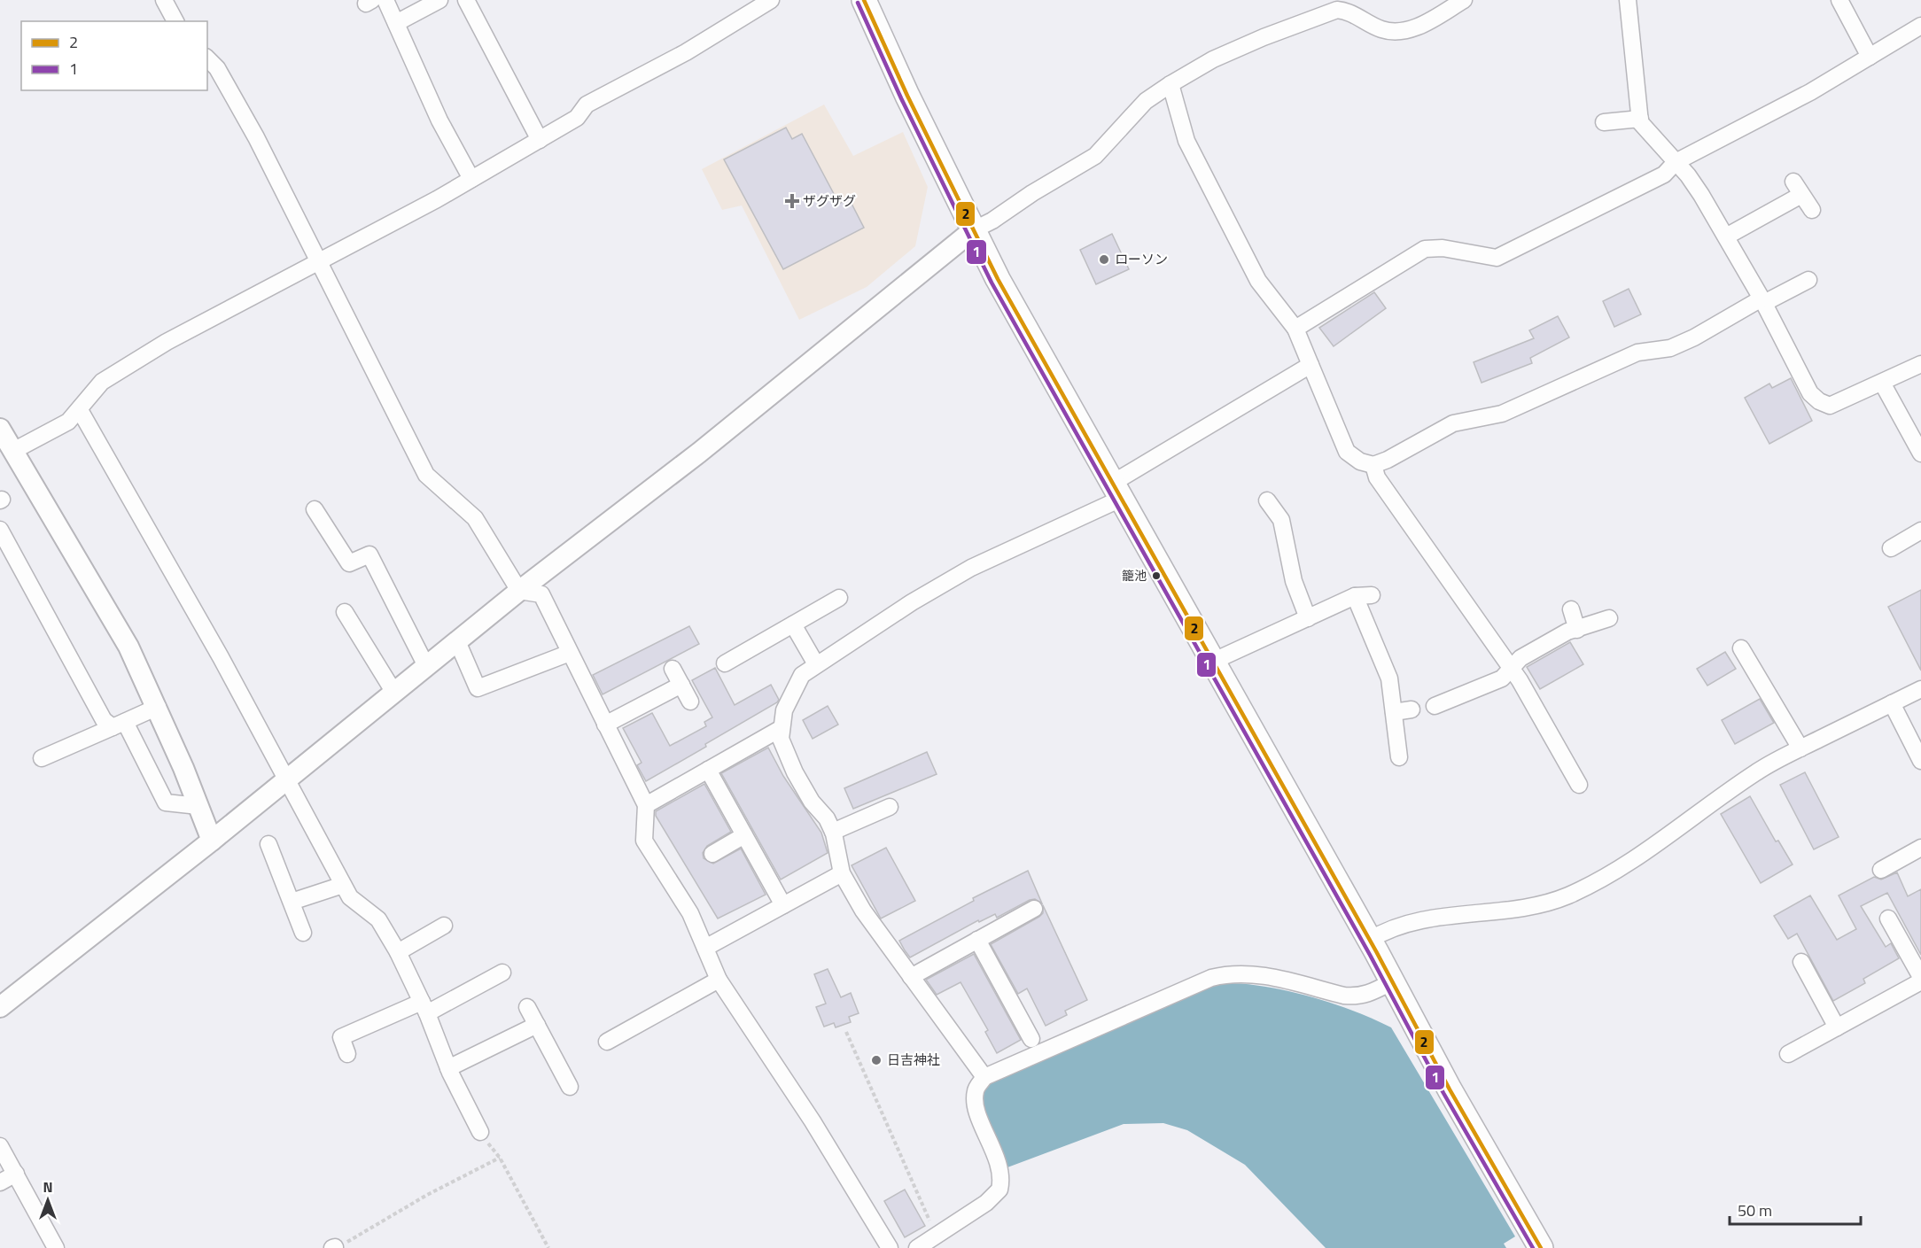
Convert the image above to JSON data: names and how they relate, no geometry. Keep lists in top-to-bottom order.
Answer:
{
  "places": {
    "health": ["ザグザグ"],
    "other": ["ローソン", "籠池", "日吉神社"]
  },
  "lines": ["transit line 2", "transit line 1"],
  "legend": ["2", "1"],
  "scale_bar": "50 m",
  "north": "top"
}
